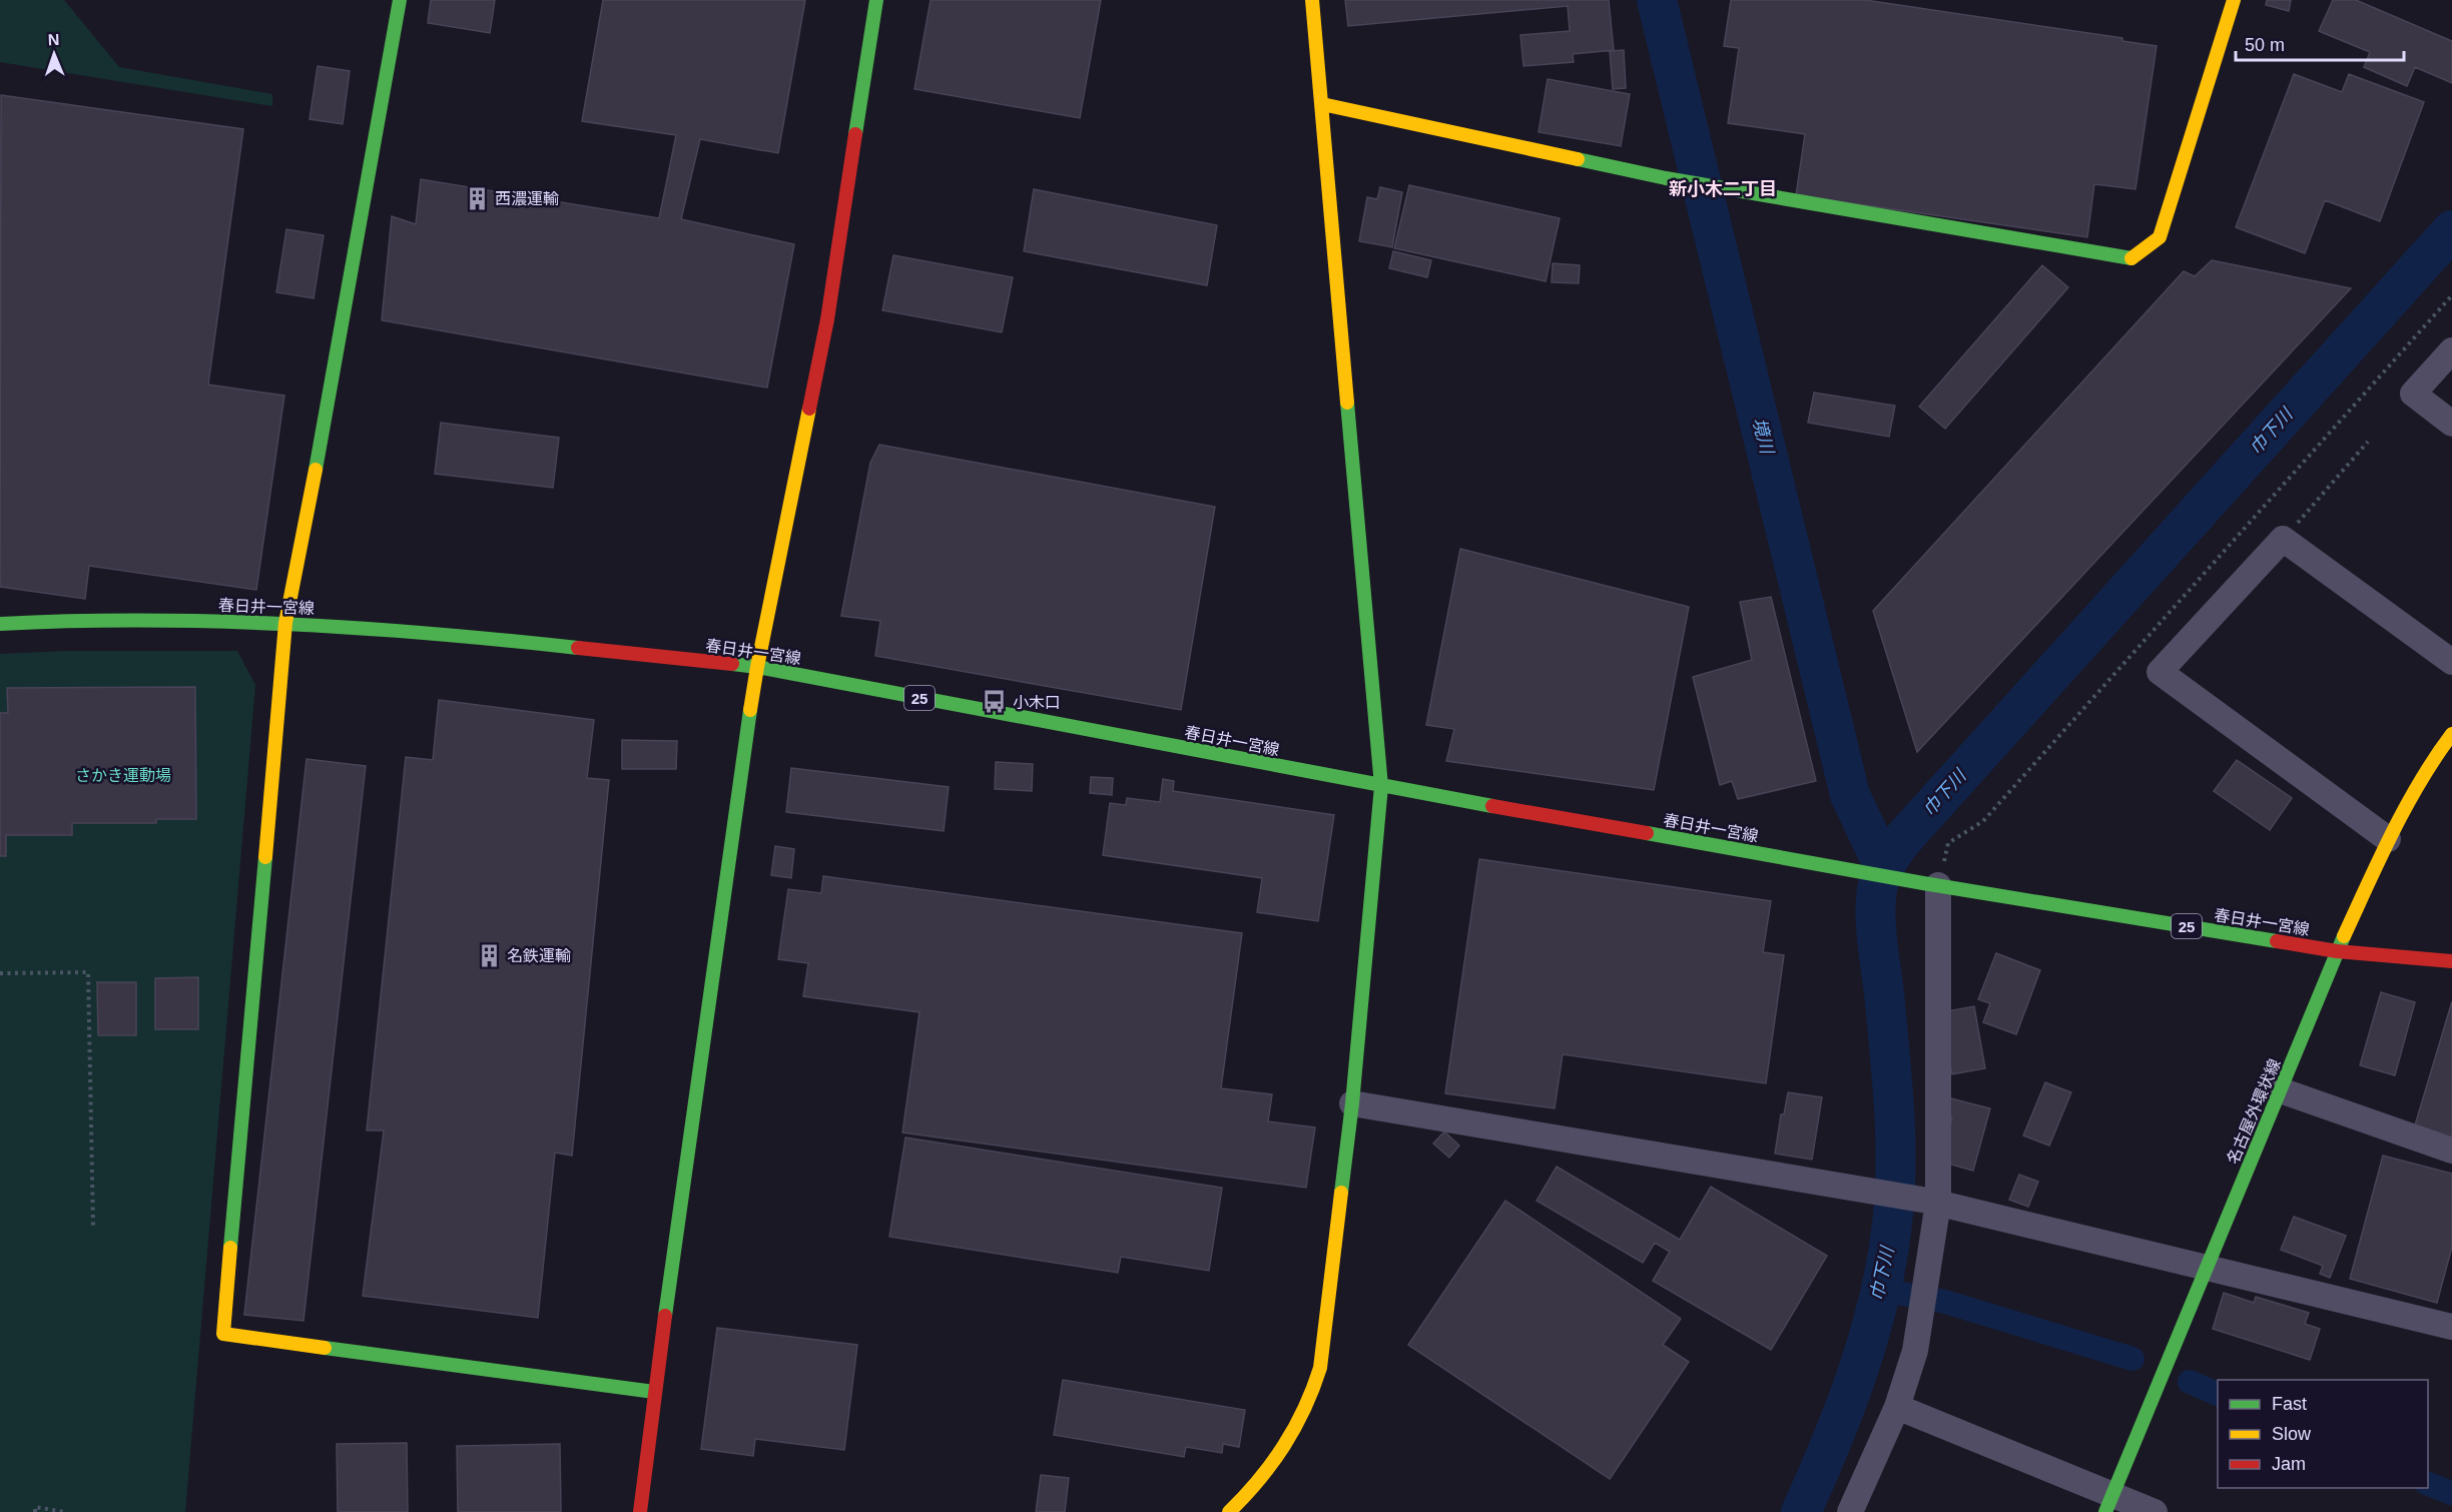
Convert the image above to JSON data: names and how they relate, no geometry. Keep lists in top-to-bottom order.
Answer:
{
  "streets": {
    "street": ["春日井一宮線", "25", "名古屋外環状線"]
  },
  "crossings": [
    ["春日井一宮線", "名古屋外環状線"]
  ],
  "districts": ["新小木二丁目"],
  "water": ["巾下川", "境川"],
  "parks": ["さかき運動場"],
  "places": {
    "building": ["西濃運輸", "名鉄運輸"],
    "bus stop": ["小木口"]
  },
  "legend": ["Fast", "Slow", "Jam"],
  "scale_bar": "50 m",
  "north": "top"
}
